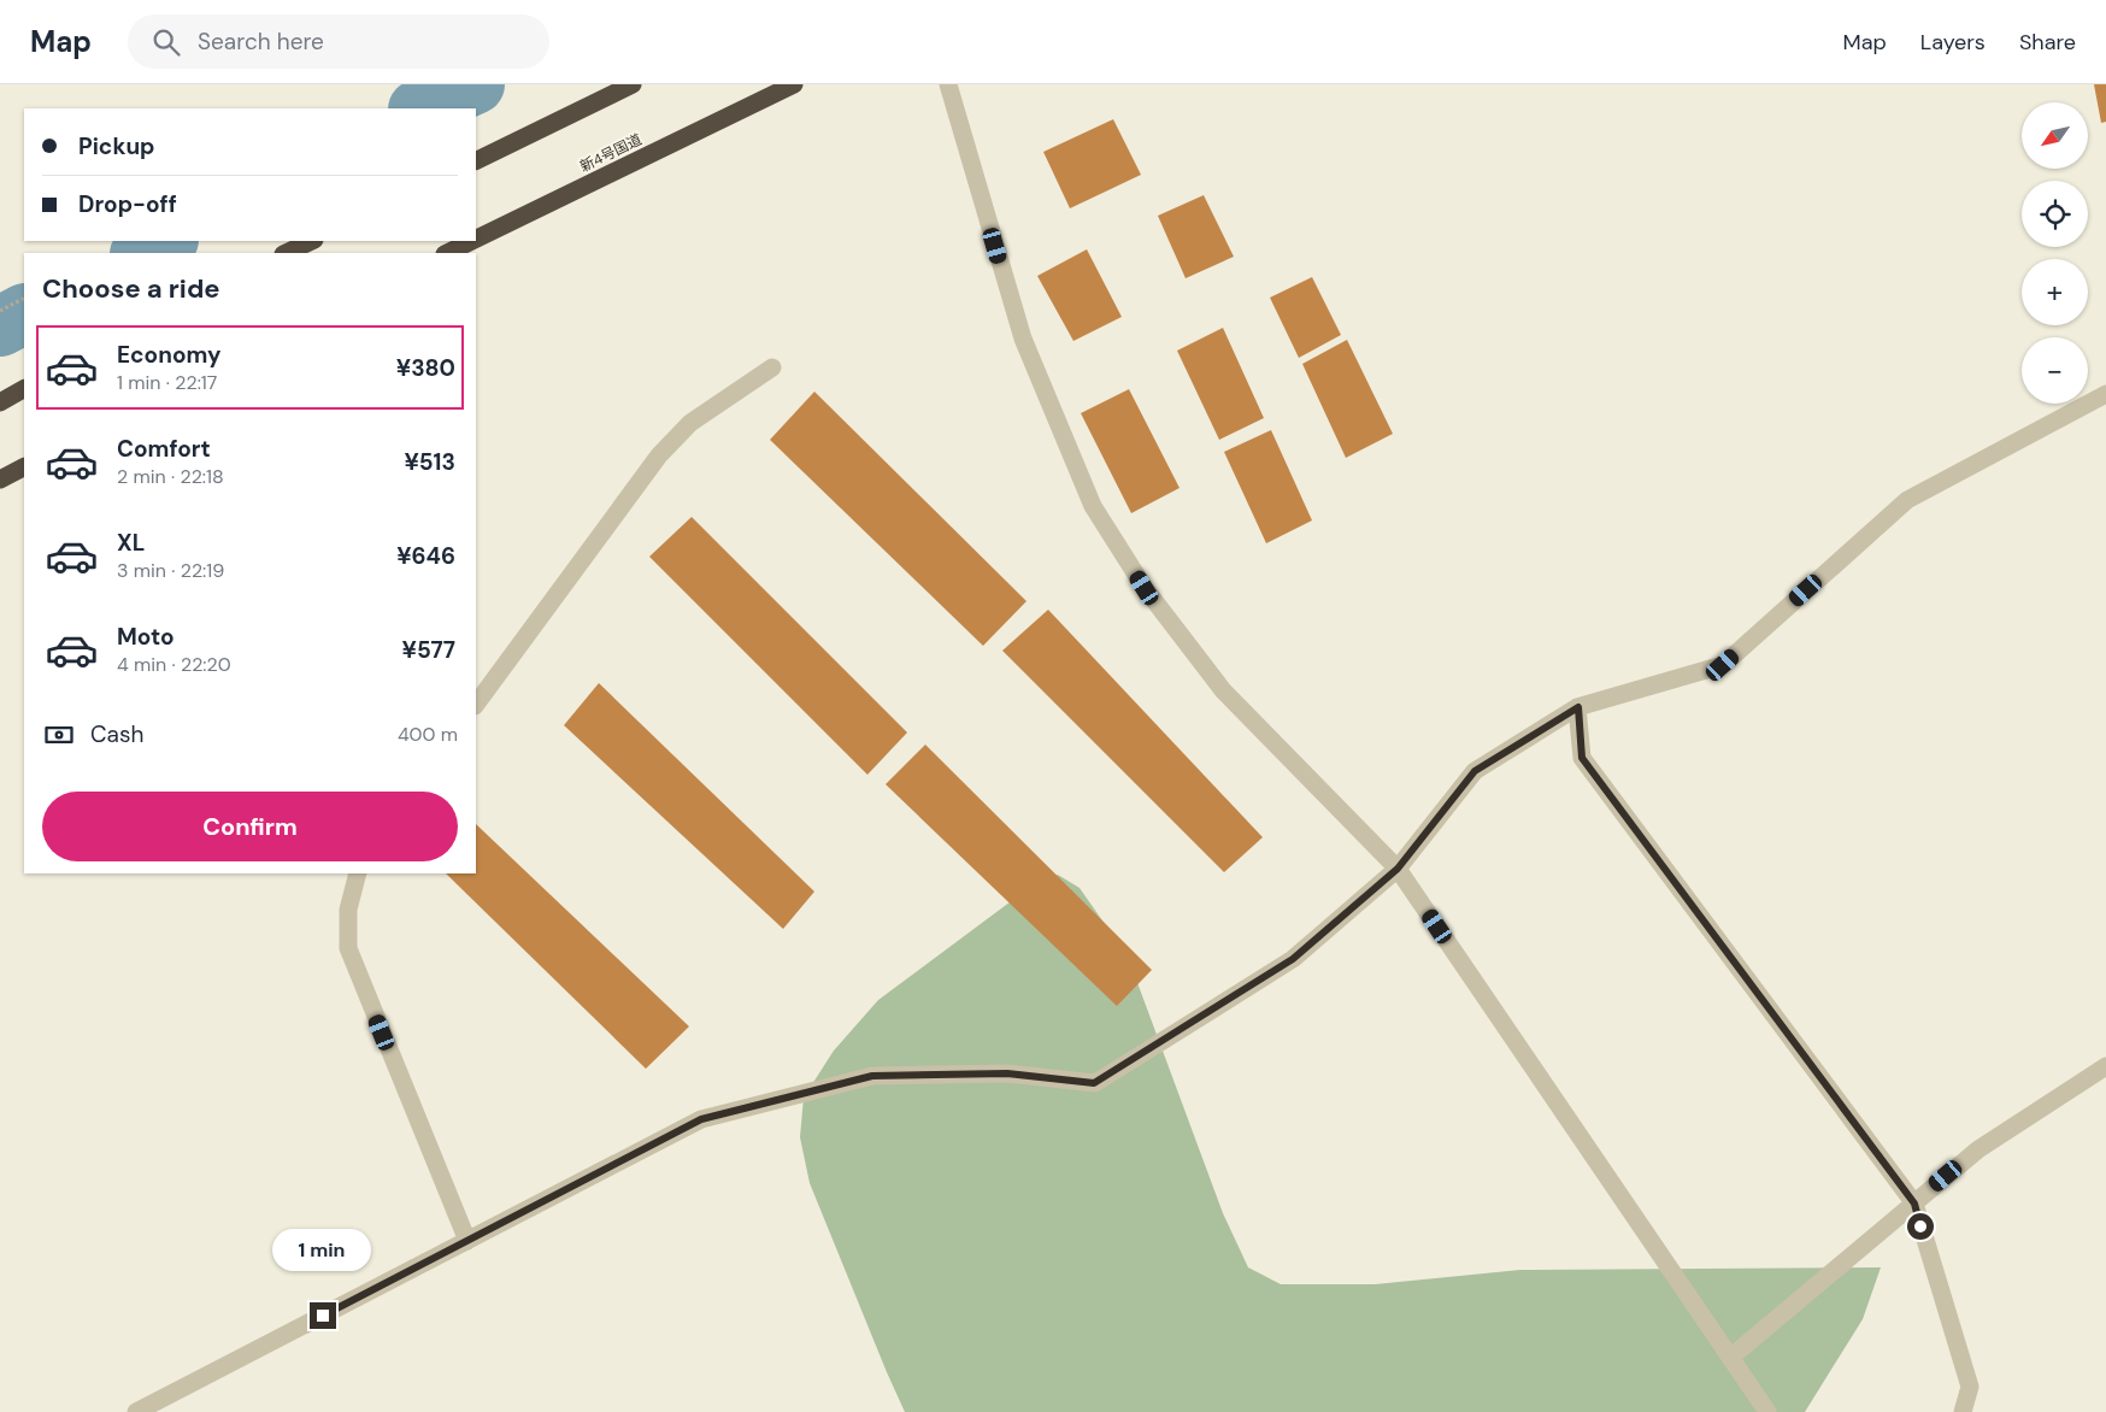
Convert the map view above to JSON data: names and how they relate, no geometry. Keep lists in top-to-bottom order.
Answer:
{
  "streets": {
    "highway": ["新4号国道"]
  },
  "north": "bottom left",
  "page": {
    "header": "Map",
    "search": "Search here",
    "nav": ["Map", "Layers", "Share"],
    "map_buttons": ["+", "−"],
    "banner": ["Pickup", "Drop-off"],
    "heading": "Choose a ride",
    "list": [
      {
        "name": "Economy",
        "note": "1 min · 22:17",
        "value": "¥380"
      },
      {
        "name": "Comfort",
        "note": "2 min · 22:18",
        "value": "¥513"
      },
      {
        "name": "XL",
        "note": "3 min · 22:19",
        "value": "¥646"
      },
      {
        "name": "Moto",
        "note": "4 min · 22:20",
        "value": "¥577"
      }
    ],
    "pay": ["Cash", "400 m"],
    "buttons": "Confirm",
    "bubble": "1 min"
  }
}
